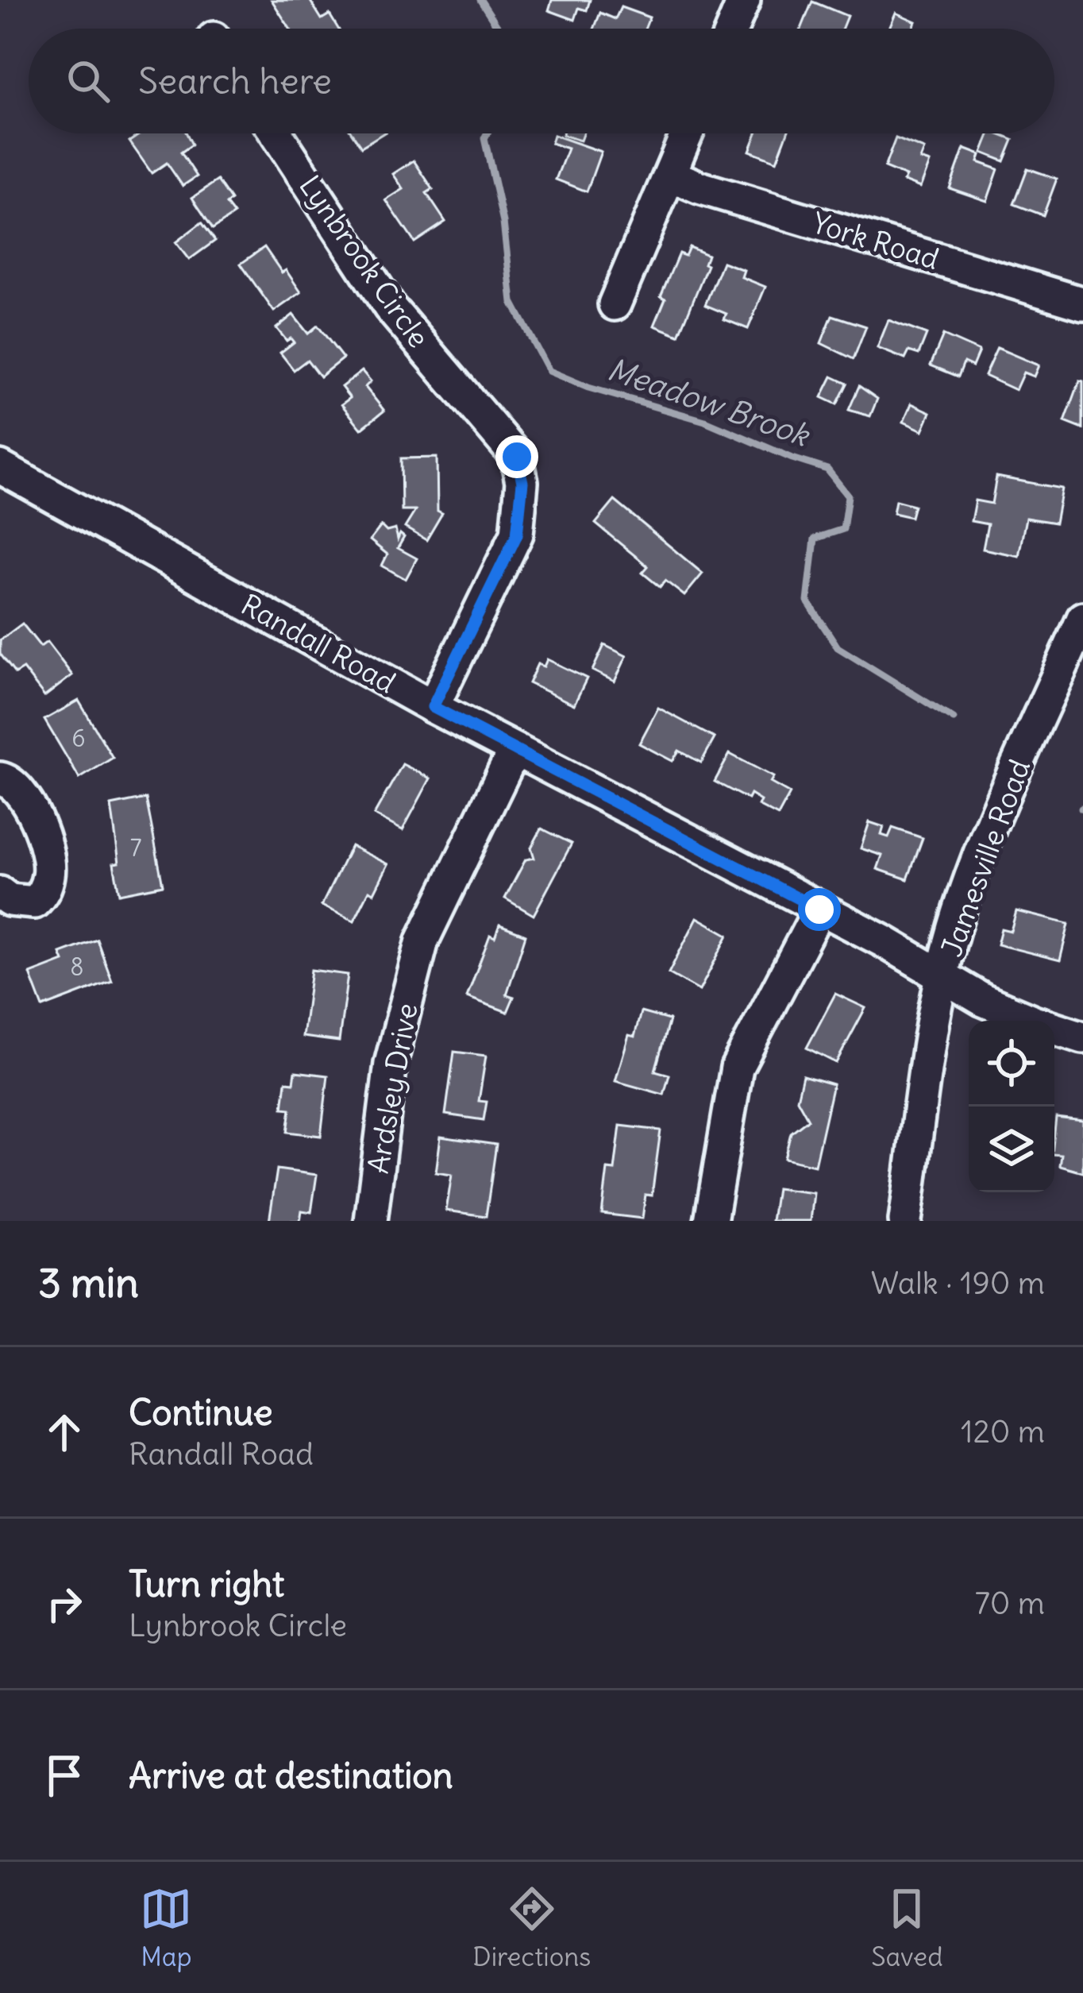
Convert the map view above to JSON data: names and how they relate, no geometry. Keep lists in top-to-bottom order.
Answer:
{
  "streets": {
    "street": [
      "York Road",
      "Lynbrook Circle",
      "Randall Road",
      "Jamesville Road",
      "Ardsley Drive"
    ]
  },
  "crossings": [
    ["Lynbrook Circle", "Randall Road"],
    ["Randall Road", "Jamesville Road"],
    ["Randall Road", "Ardsley Drive"]
  ],
  "water": ["Meadow Brook"],
  "house_numbers": ["6", "7", "8"],
  "page": {
    "search": "Search here",
    "heading": ["3 min", "Walk · 190 m"],
    "list": [
      ["Continue", "Randall Road", "120 m"],
      ["Turn right", "Lynbrook Circle", "70 m"],
      "Arrive at destination"
    ],
    "nav": ["Map", "Directions", "Saved"]
  }
}
